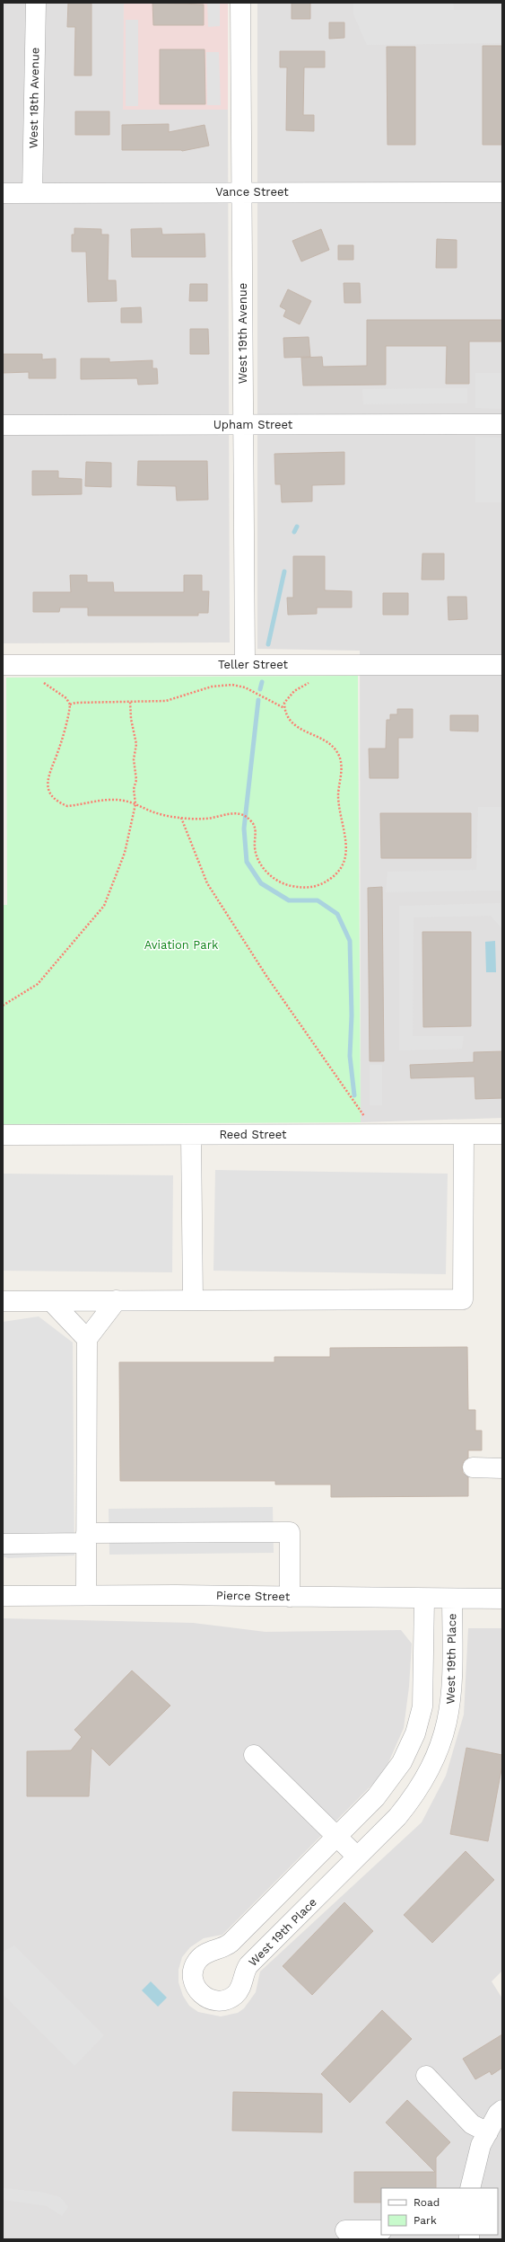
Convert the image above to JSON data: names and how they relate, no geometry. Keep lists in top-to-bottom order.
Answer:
{
  "streets": {
    "street": [
      "West 18th Avenue",
      "Vance Street",
      "West 19th Avenue",
      "Upham Street",
      "Teller Street",
      "Reed Street",
      "Pierce Street",
      "West 19th Place"
    ]
  },
  "crossings": [
    ["West 18th Avenue", "Vance Street"],
    ["Vance Street", "West 19th Avenue"],
    ["West 19th Avenue", "Upham Street"],
    ["West 19th Avenue", "Teller Street"],
    ["Pierce Street", "West 19th Place"]
  ],
  "parks": ["Aviation Park"],
  "legend": ["Road", "Park"]
}
